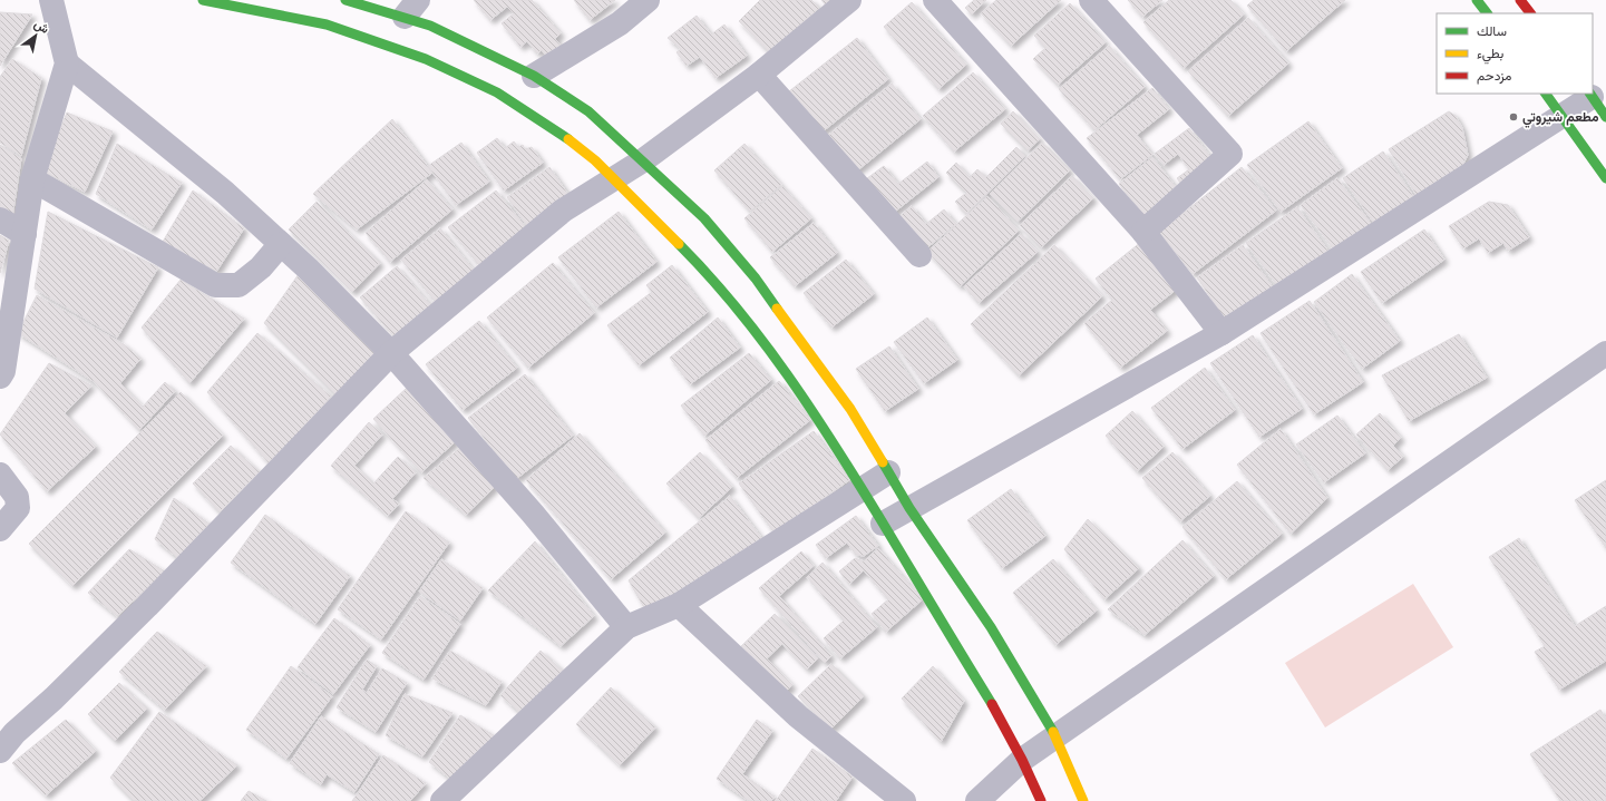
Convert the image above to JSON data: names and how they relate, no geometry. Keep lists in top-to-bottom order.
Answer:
{
  "places": ["مطعم شيروتي"],
  "legend": ["سالك", "بطيء", "مزدحم"],
  "north": "top right"
}
